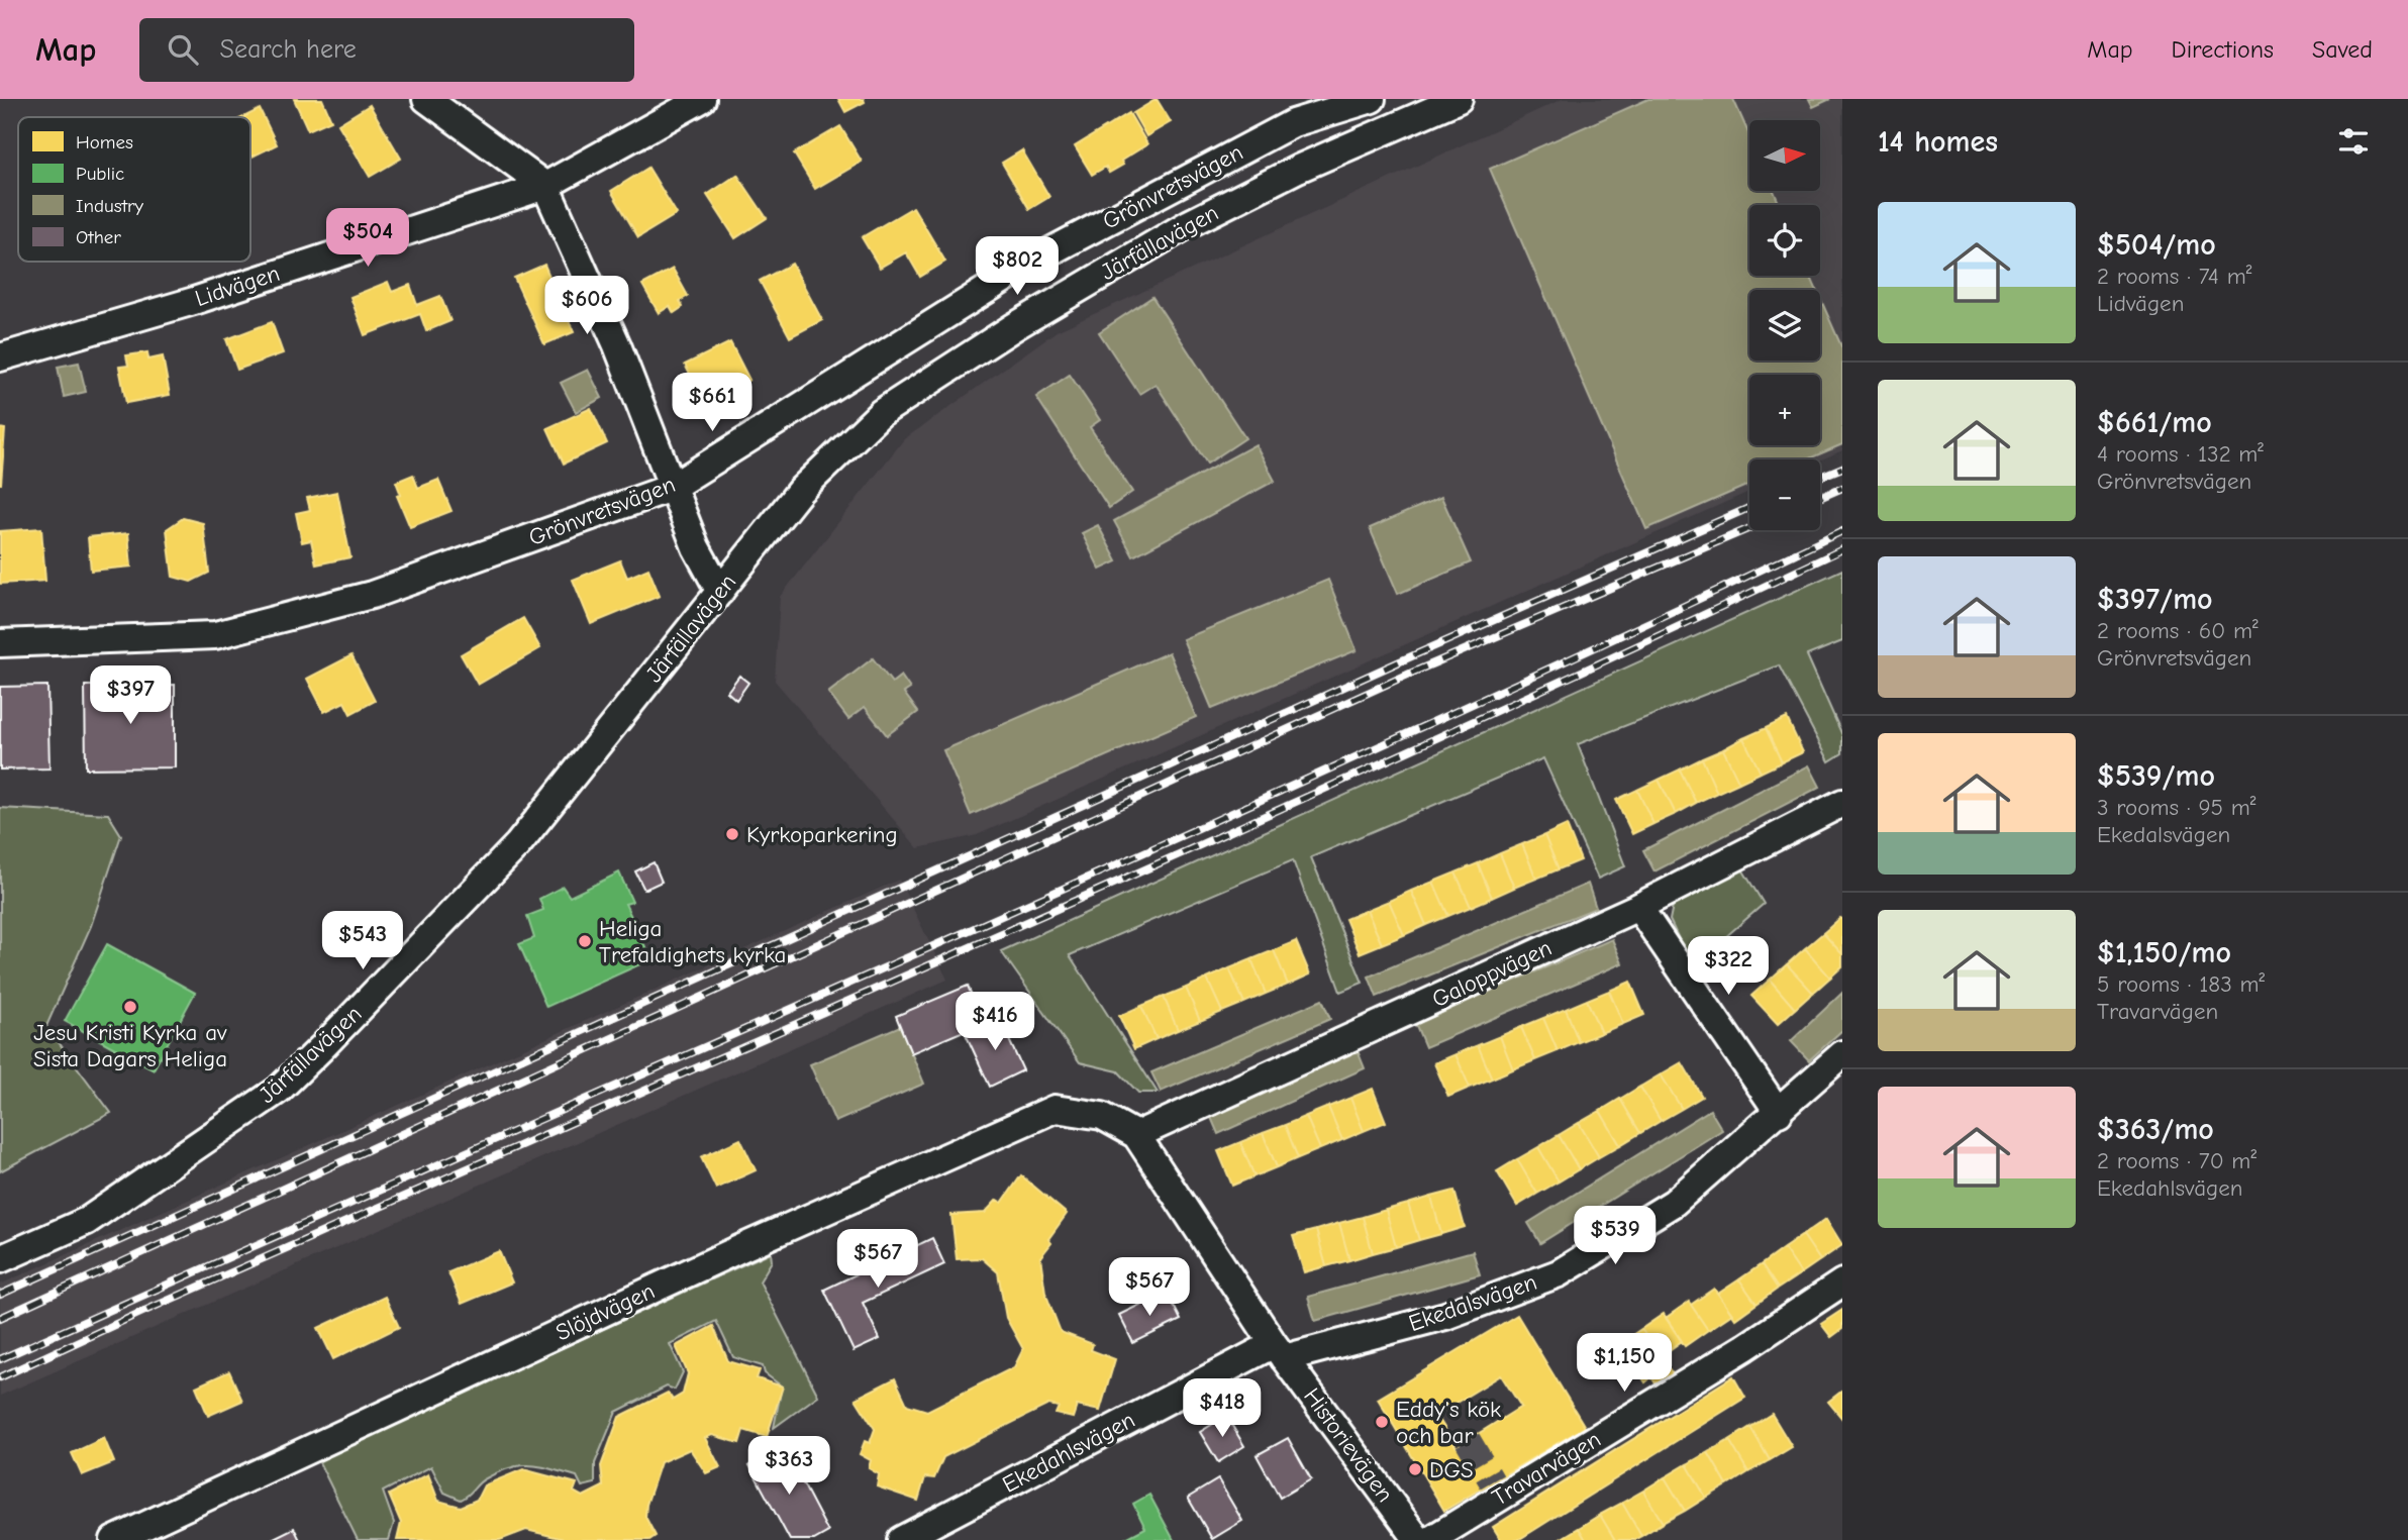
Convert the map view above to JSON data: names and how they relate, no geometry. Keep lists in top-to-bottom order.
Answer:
{
  "streets": {
    "street": [
      "Grönvretsvägen",
      "Järfällavägen",
      "Lidvägen",
      "Galoppvägen",
      "Ekedalsvägen",
      "Slöjdvägen",
      "Historievägen",
      "Ekedahlsvägen",
      "Travarvägen"
    ]
  },
  "crossings": [
    ["Galoppvägen", "Historievägen"],
    ["Ekedalsvägen", "Historievägen"],
    ["Ekedalsvägen", "Ekedahlsvägen"],
    ["Slöjdvägen", "Historievägen"],
    ["Historievägen", "Ekedahlsvägen"]
  ],
  "places": [
    "Kyrkoparkering",
    "Heliga Trefaldighets kyrka",
    "Jesu Kristi Kyrka av Sista Dagars Heliga",
    "Eddy's kök och bar",
    "DGS"
  ],
  "legend": [
    "Homes",
    "Public",
    "Industry",
    "Other"
  ],
  "north": "right",
  "page": {
    "header": "Map",
    "search": "Search here",
    "nav": ["Map", "Directions", "Saved"],
    "heading": "14 homes",
    "map_buttons": ["+", "−"],
    "list": [
      {
        "name": "$504/mo",
        "note": "2 rooms · 74 m² · Lidvägen"
      },
      {
        "name": "$661/mo",
        "note": "4 rooms · 132 m² · Grönvretsvägen"
      },
      {
        "name": "$397/mo",
        "note": "2 rooms · 60 m² · Grönvretsvägen"
      },
      {
        "name": "$539/mo",
        "note": "3 rooms · 95 m² · Ekedalsvägen"
      },
      {
        "name": "$1,150/mo",
        "note": "5 rooms · 183 m² · Travarvägen"
      },
      {
        "name": "$363/mo",
        "note": "2 rooms · 70 m² · Ekedahlsvägen"
      }
    ],
    "price": [
      "$504",
      "$802",
      "$606",
      "$661",
      "$397",
      "$543",
      "$322",
      "$416",
      "$539",
      "$567",
      "$567",
      "$1,150",
      "$418",
      "$363"
    ]
  }
}
